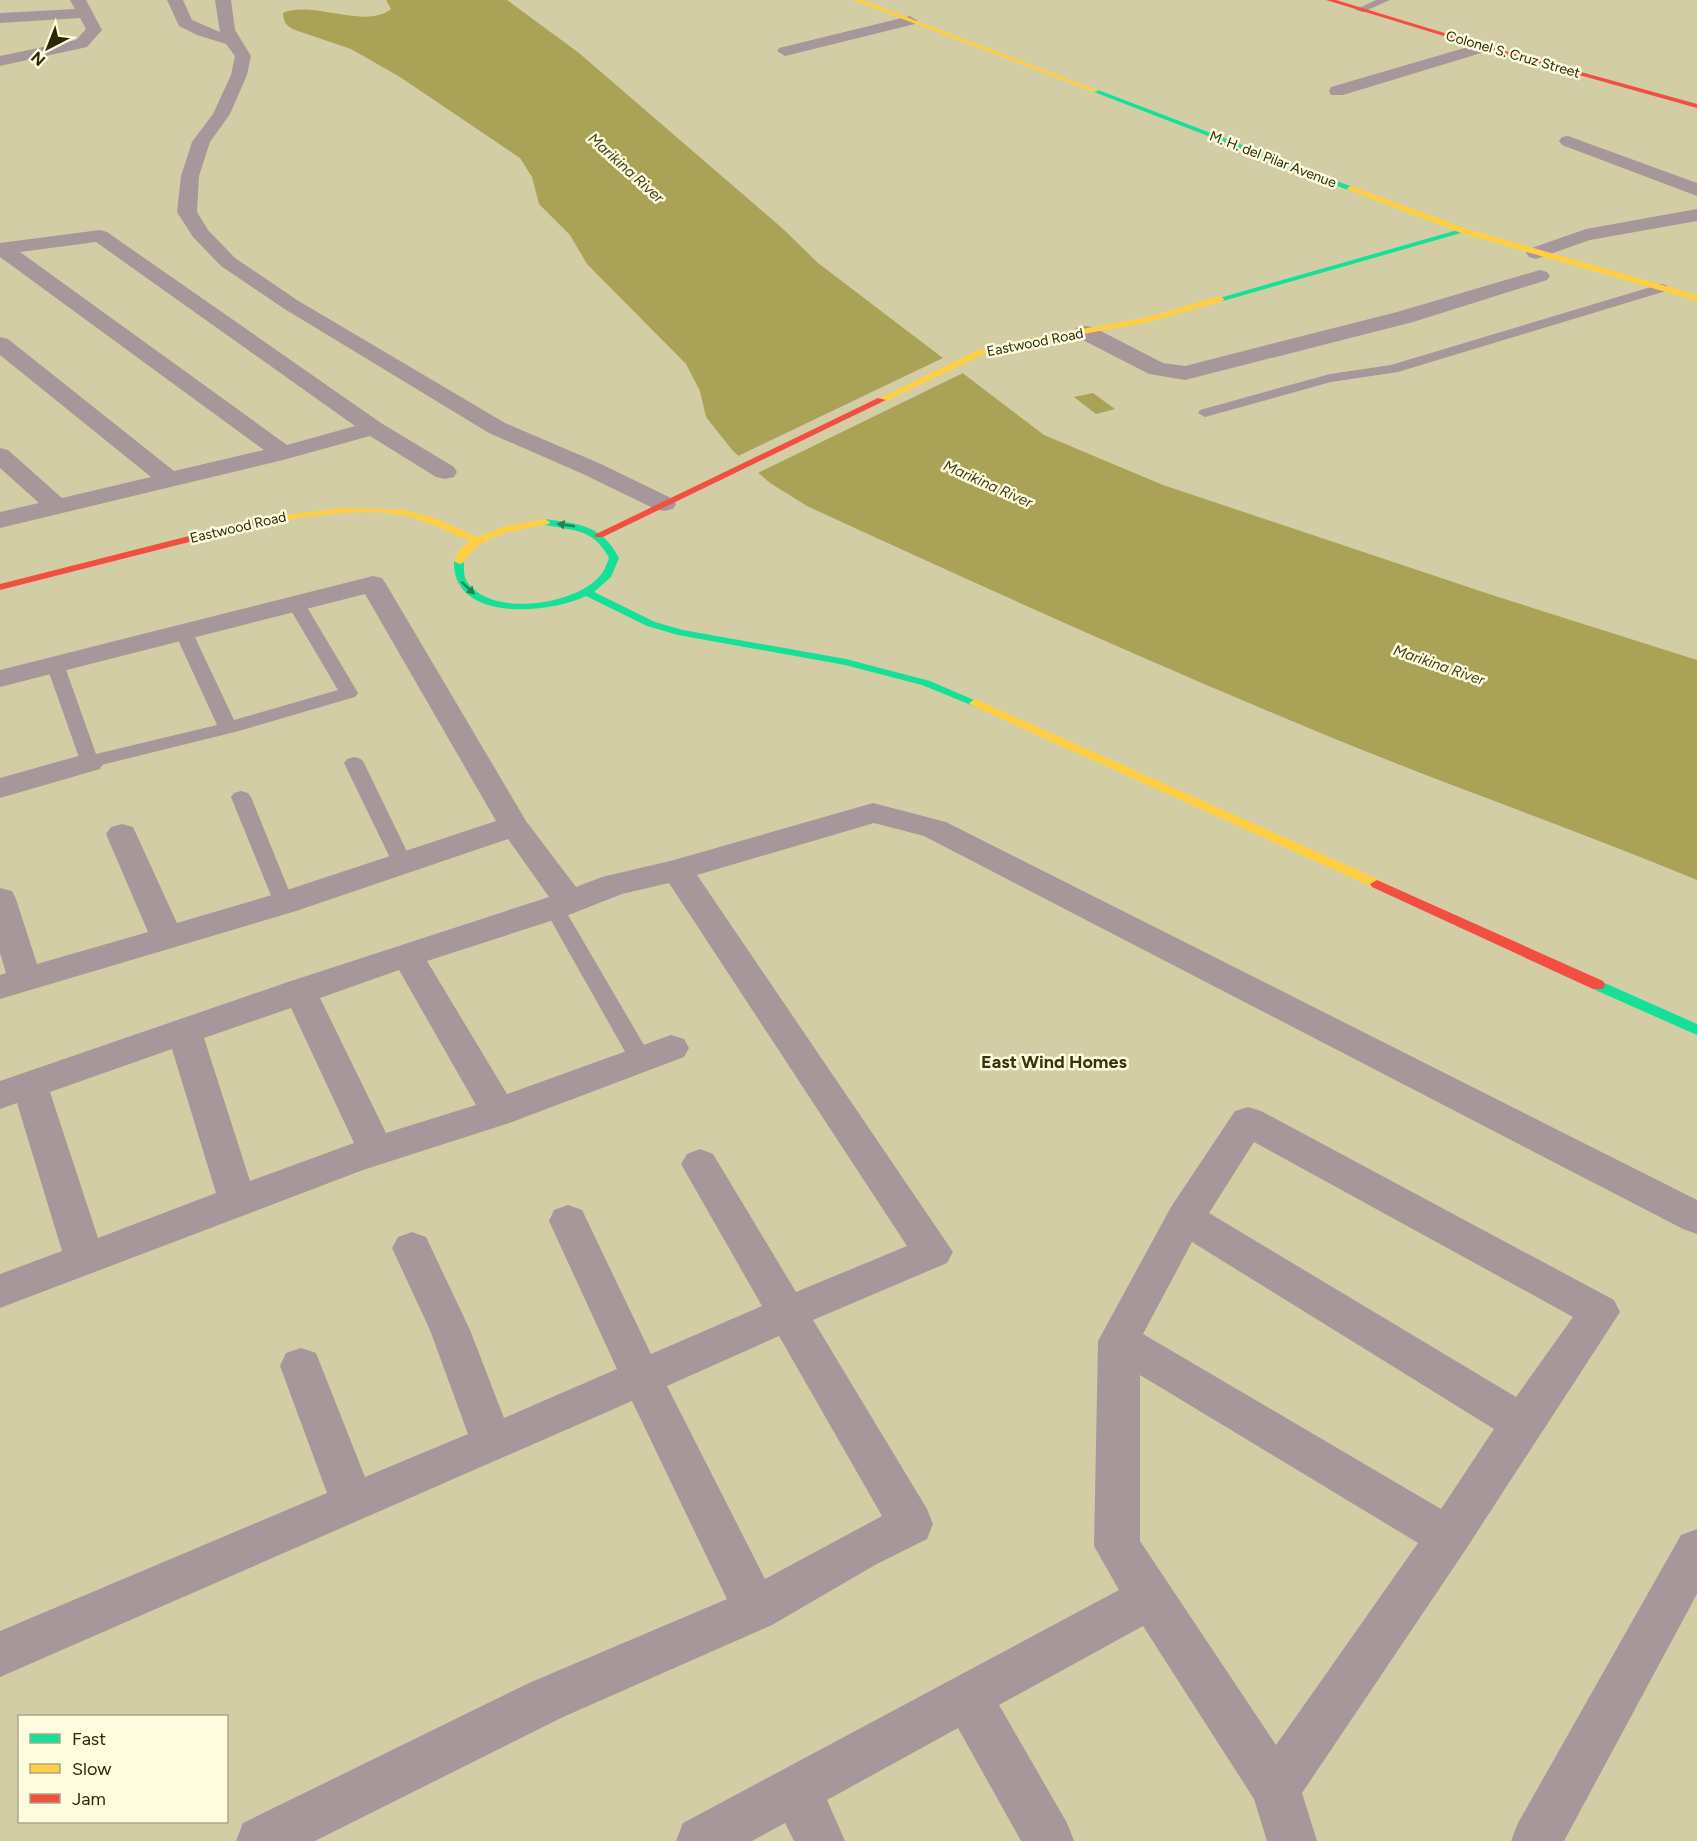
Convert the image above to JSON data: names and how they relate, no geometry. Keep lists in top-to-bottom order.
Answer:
{
  "streets": {
    "street": ["Colonel S. Cruz Street", "M. H. del Pilar Avenue", "Eastwood Road"]
  },
  "crossings": [
    ["M. H. del Pilar Avenue", "Eastwood Road"]
  ],
  "districts": ["East Wind Homes"],
  "water": ["Marikina River"],
  "legend": ["Fast", "Slow", "Jam"],
  "north": "bottom left"
}
